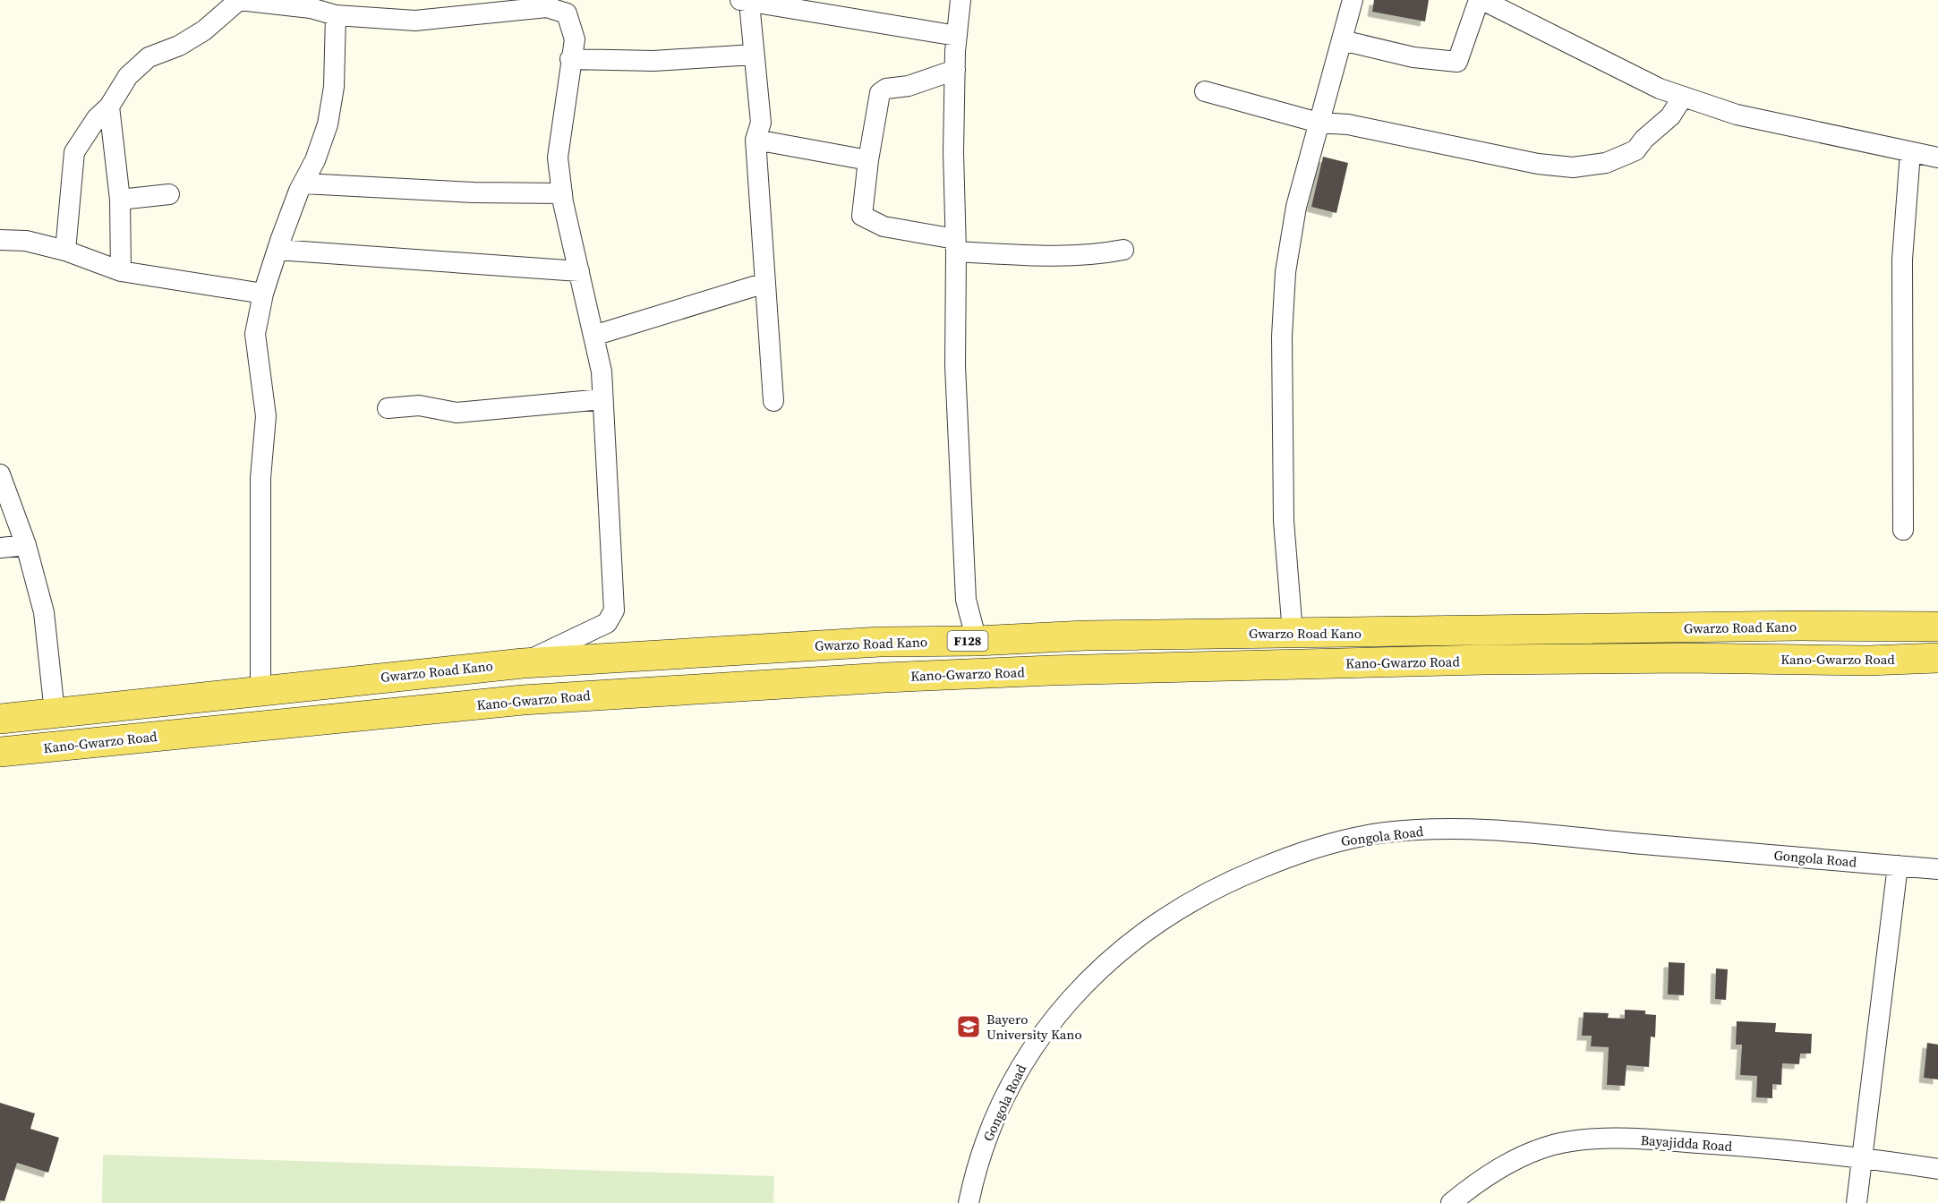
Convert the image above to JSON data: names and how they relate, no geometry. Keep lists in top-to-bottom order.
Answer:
{
  "streets": {
    "main road": ["Gwarzo Road Kano", "F128", "Kano-Gwarzo Road"],
    "street": ["Gongola Road", "Bayajidda Road"]
  },
  "places": {
    "school or university": ["Bayero University Kano"]
  }
}
